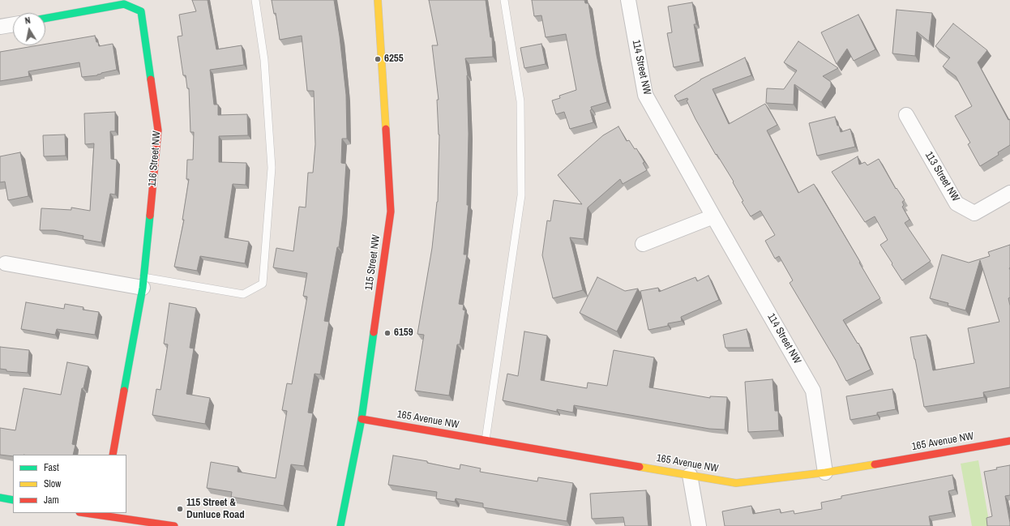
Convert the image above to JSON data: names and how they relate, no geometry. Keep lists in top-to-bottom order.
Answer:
{
  "streets": {
    "street": [
      "114 Street NW",
      "116 Street NW",
      "113 Street NW",
      "115 Street NW",
      "165 Avenue NW"
    ]
  },
  "crossings": [
    ["114 Street NW", "165 Avenue NW"],
    ["115 Street NW", "165 Avenue NW"]
  ],
  "places": ["6255", "6159", "115 Street & Dunluce Road"],
  "legend": ["Fast", "Slow", "Jam"],
  "north": "top"
}
